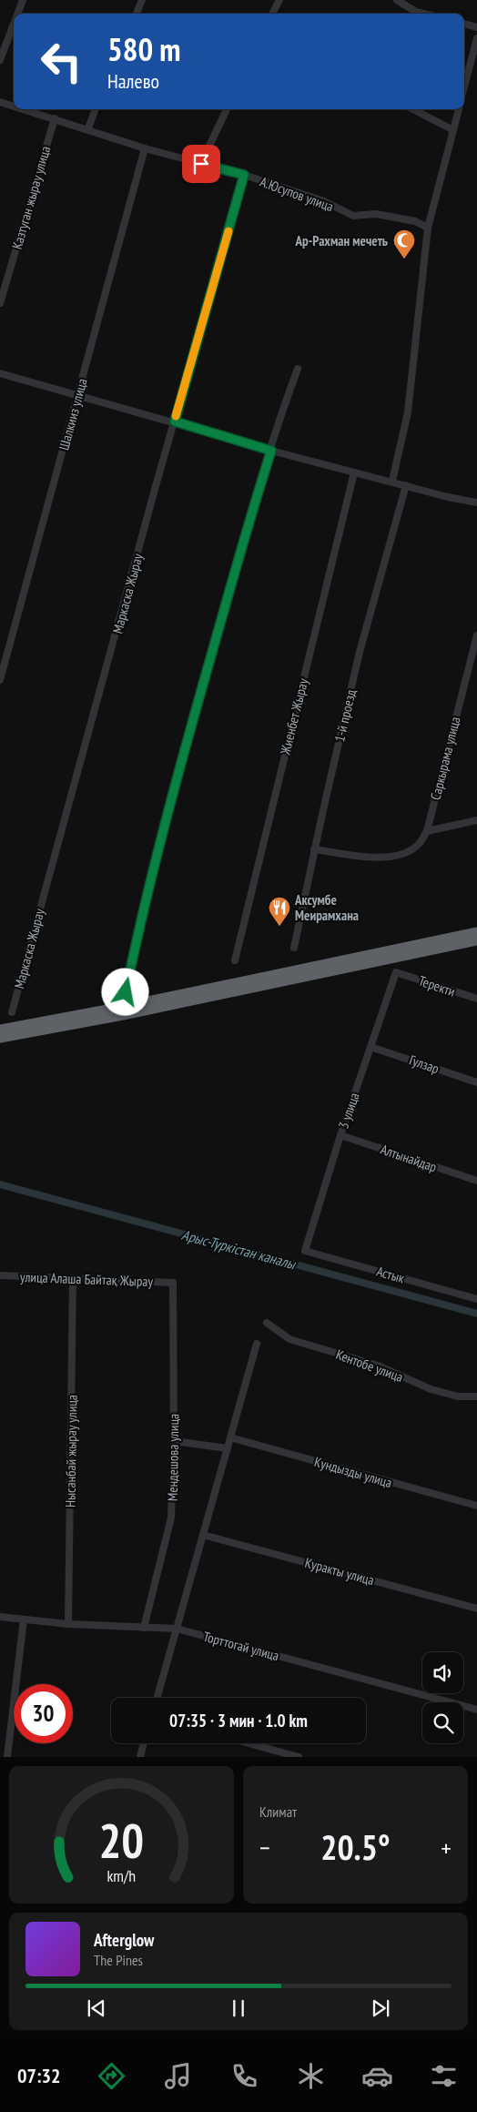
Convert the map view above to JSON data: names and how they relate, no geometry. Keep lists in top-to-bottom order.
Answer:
{
  "streets": {
    "street": [
      "А.Юсупов улица",
      "Казтуган жырау улица",
      "Шалкииз улица",
      "Маркаска Жырау",
      "1-й проезд",
      "Жиенбет Жырау",
      "Саркырама улица",
      "Теректи",
      "Гулзар",
      "3 улица",
      "Алтынайдар",
      "Астык",
      "улица Алаша Байтақ Жырау",
      "Кентобе улица",
      "Нысанбай жырау улица",
      "Мендешова улица",
      "Кундызды улица",
      "Куракты улица",
      "Торттогай улица"
    ]
  },
  "crossings": [
    ["А.Юсупов улица", "Казтуган жырау улица"],
    ["А.Юсупов улица", "Шалкииз улица"],
    ["А.Юсупов улица", "Маркаска Жырау"],
    ["Теректи", "3 улица"],
    ["Гулзар", "3 улица"],
    ["3 улица", "Алтынайдар"],
    ["3 улица", "Астык"],
    ["улица Алаша Байтақ Жырау", "Нысанбай жырау улица"],
    ["улица Алаша Байтақ Жырау", "Мендешова улица"],
    ["Нысанбай жырау улица", "Торттогай улица"],
    ["Мендешова улица", "Торттогай улица"]
  ],
  "water": ["Арыс-Түркістан каналы"],
  "places": {
    "mosque": ["Ар-Рахман мечеть"],
    "restaurant": ["Аксумбе Меирамхана"]
  },
  "page": {
    "turn": ["580 m", "Налево"],
    "limit": "30",
    "trip": "07:35 · 3 мин · 1.0 km",
    "tile": "Климат",
    "heat": ["−", "20.5°", "+"],
    "song": ["Afterglow", "The Pines"],
    "tabs": "07:32",
    "gauge": ["20", "km/h"]
  }
}
